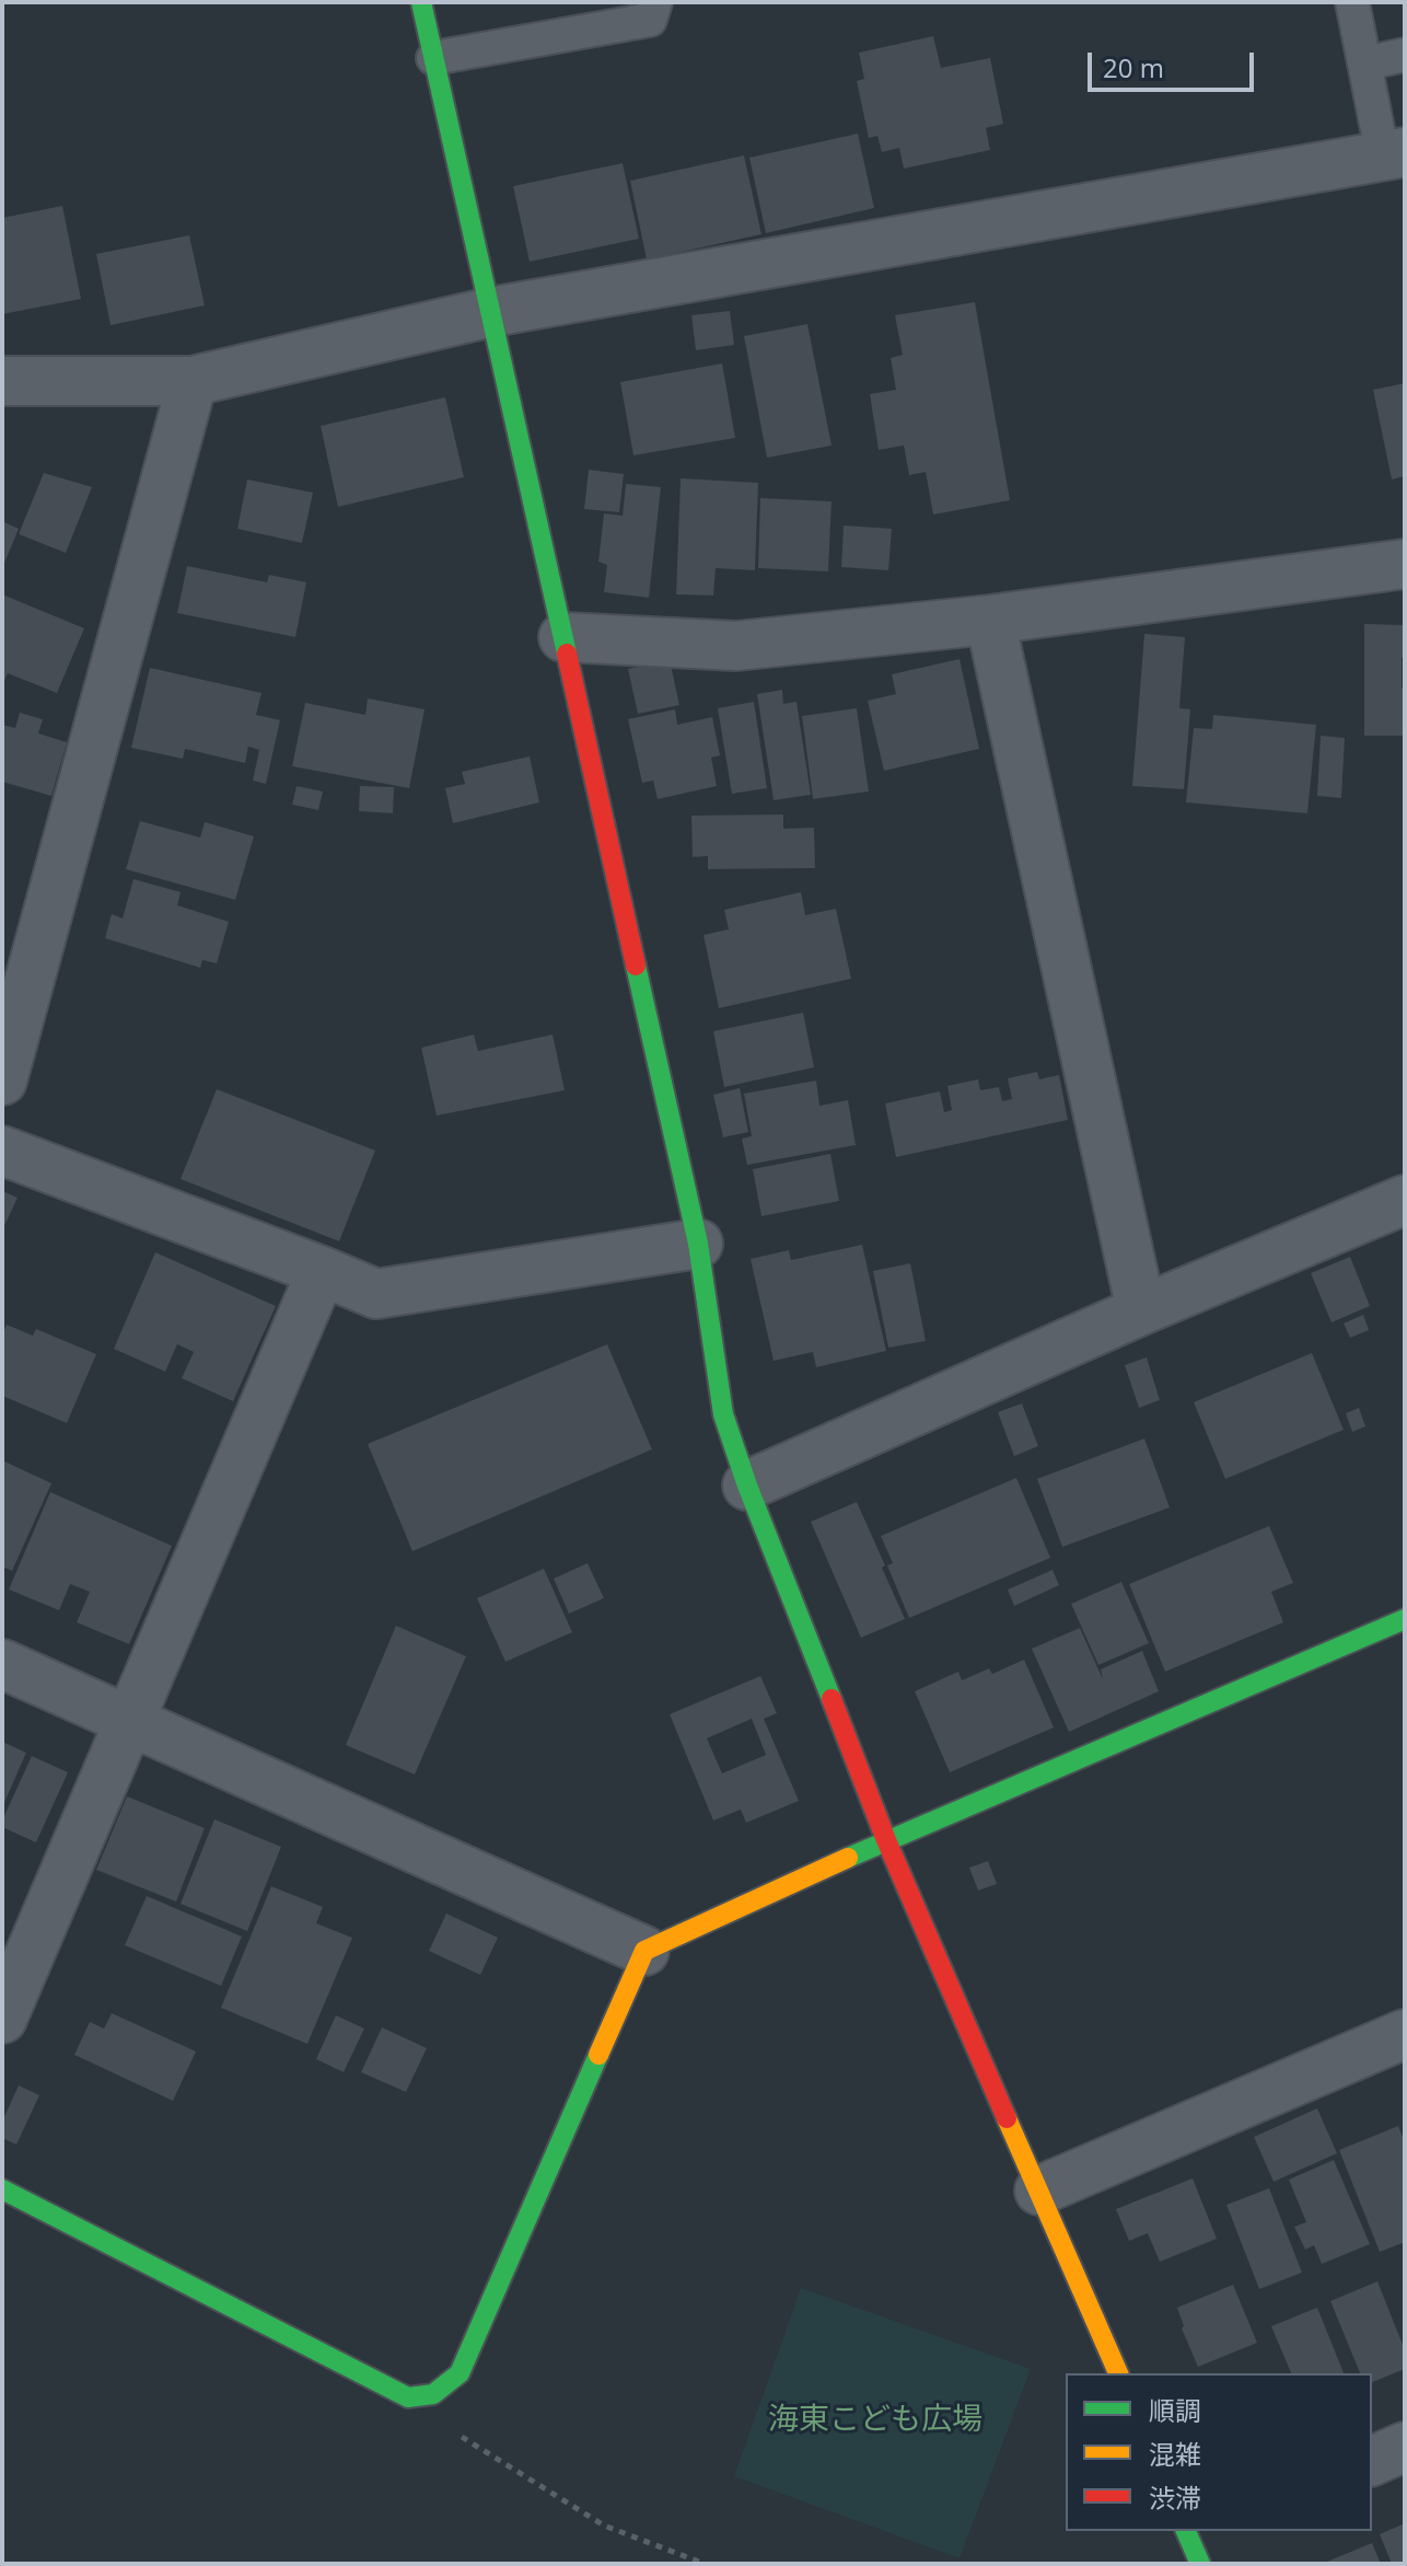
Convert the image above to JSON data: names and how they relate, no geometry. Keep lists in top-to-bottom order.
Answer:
{
  "parks": ["海東こども広場"],
  "legend": ["順調", "混雑", "渋滞"],
  "scale_bar": "20 m"
}
